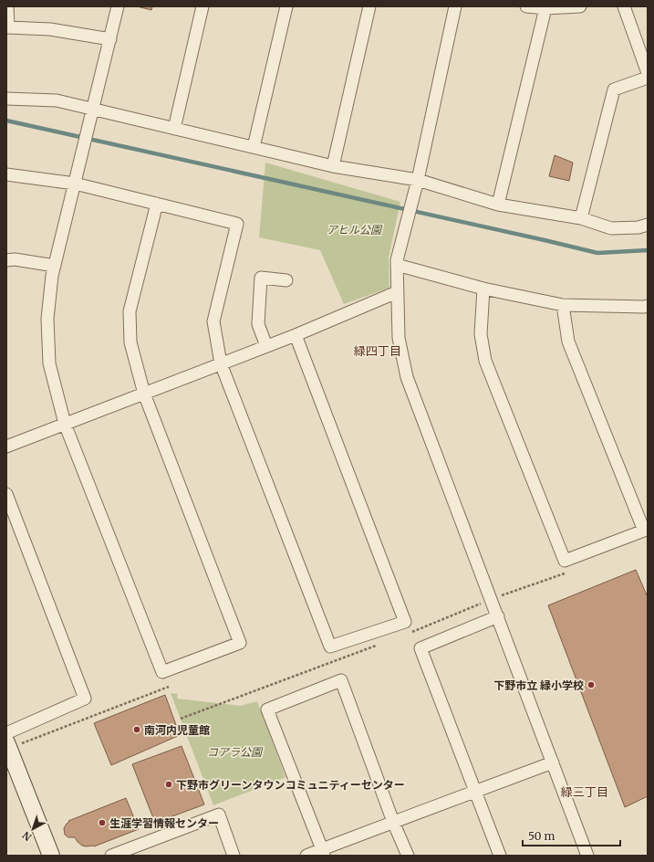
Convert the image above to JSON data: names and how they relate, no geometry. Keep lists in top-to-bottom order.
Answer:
{
  "districts": ["緑四丁目", "緑三丁目"],
  "parks": ["アヒル公園", "コアラ公園"],
  "places": [
    "下野市立 緑小学校",
    "南河内児童館",
    "下野市グリーンタウンコミュニティーセンター",
    "生涯学習情報センター"
  ],
  "scale_bar": "50 m",
  "north": "bottom left"
}
